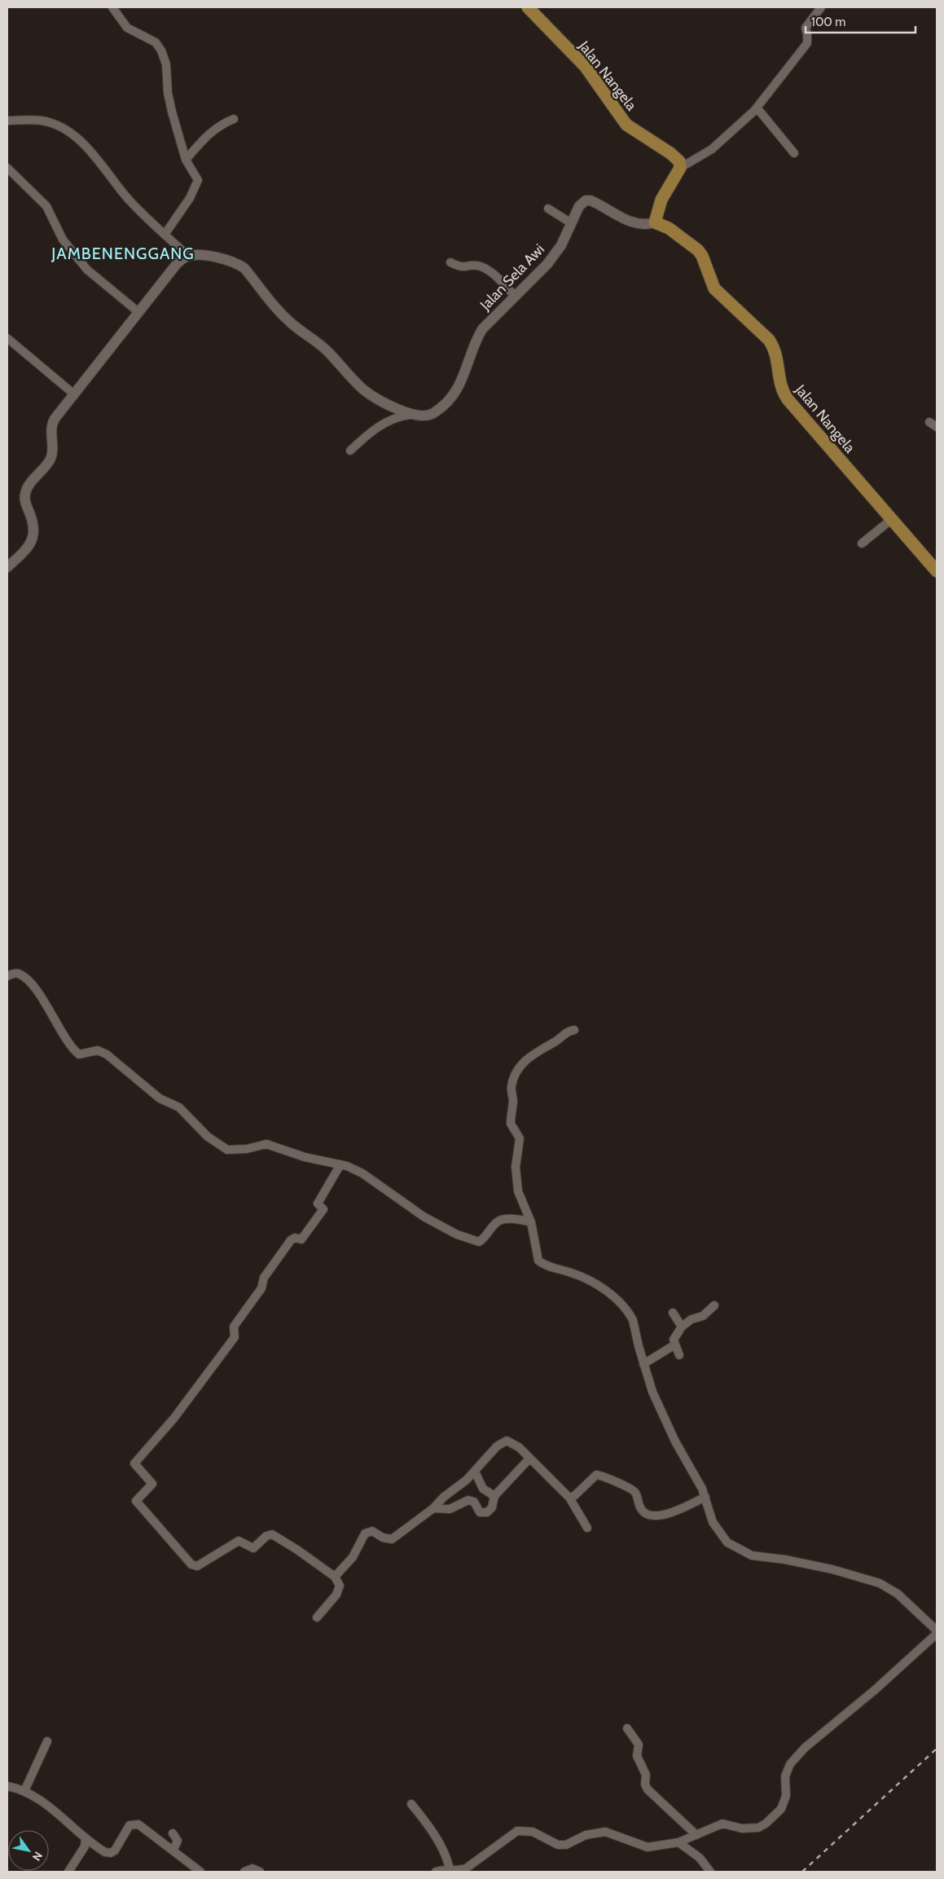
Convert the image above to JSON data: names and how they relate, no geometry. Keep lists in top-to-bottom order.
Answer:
{
  "streets": {
    "main road": ["Jalan Nangela"],
    "street": ["Jalan Sela Awi"]
  },
  "crossings": [
    ["Jalan Nangela", "Jalan Sela Awi"]
  ],
  "districts": ["JAMBENENGGANG"],
  "scale_bar": "100 m",
  "north": "bottom right"
}
